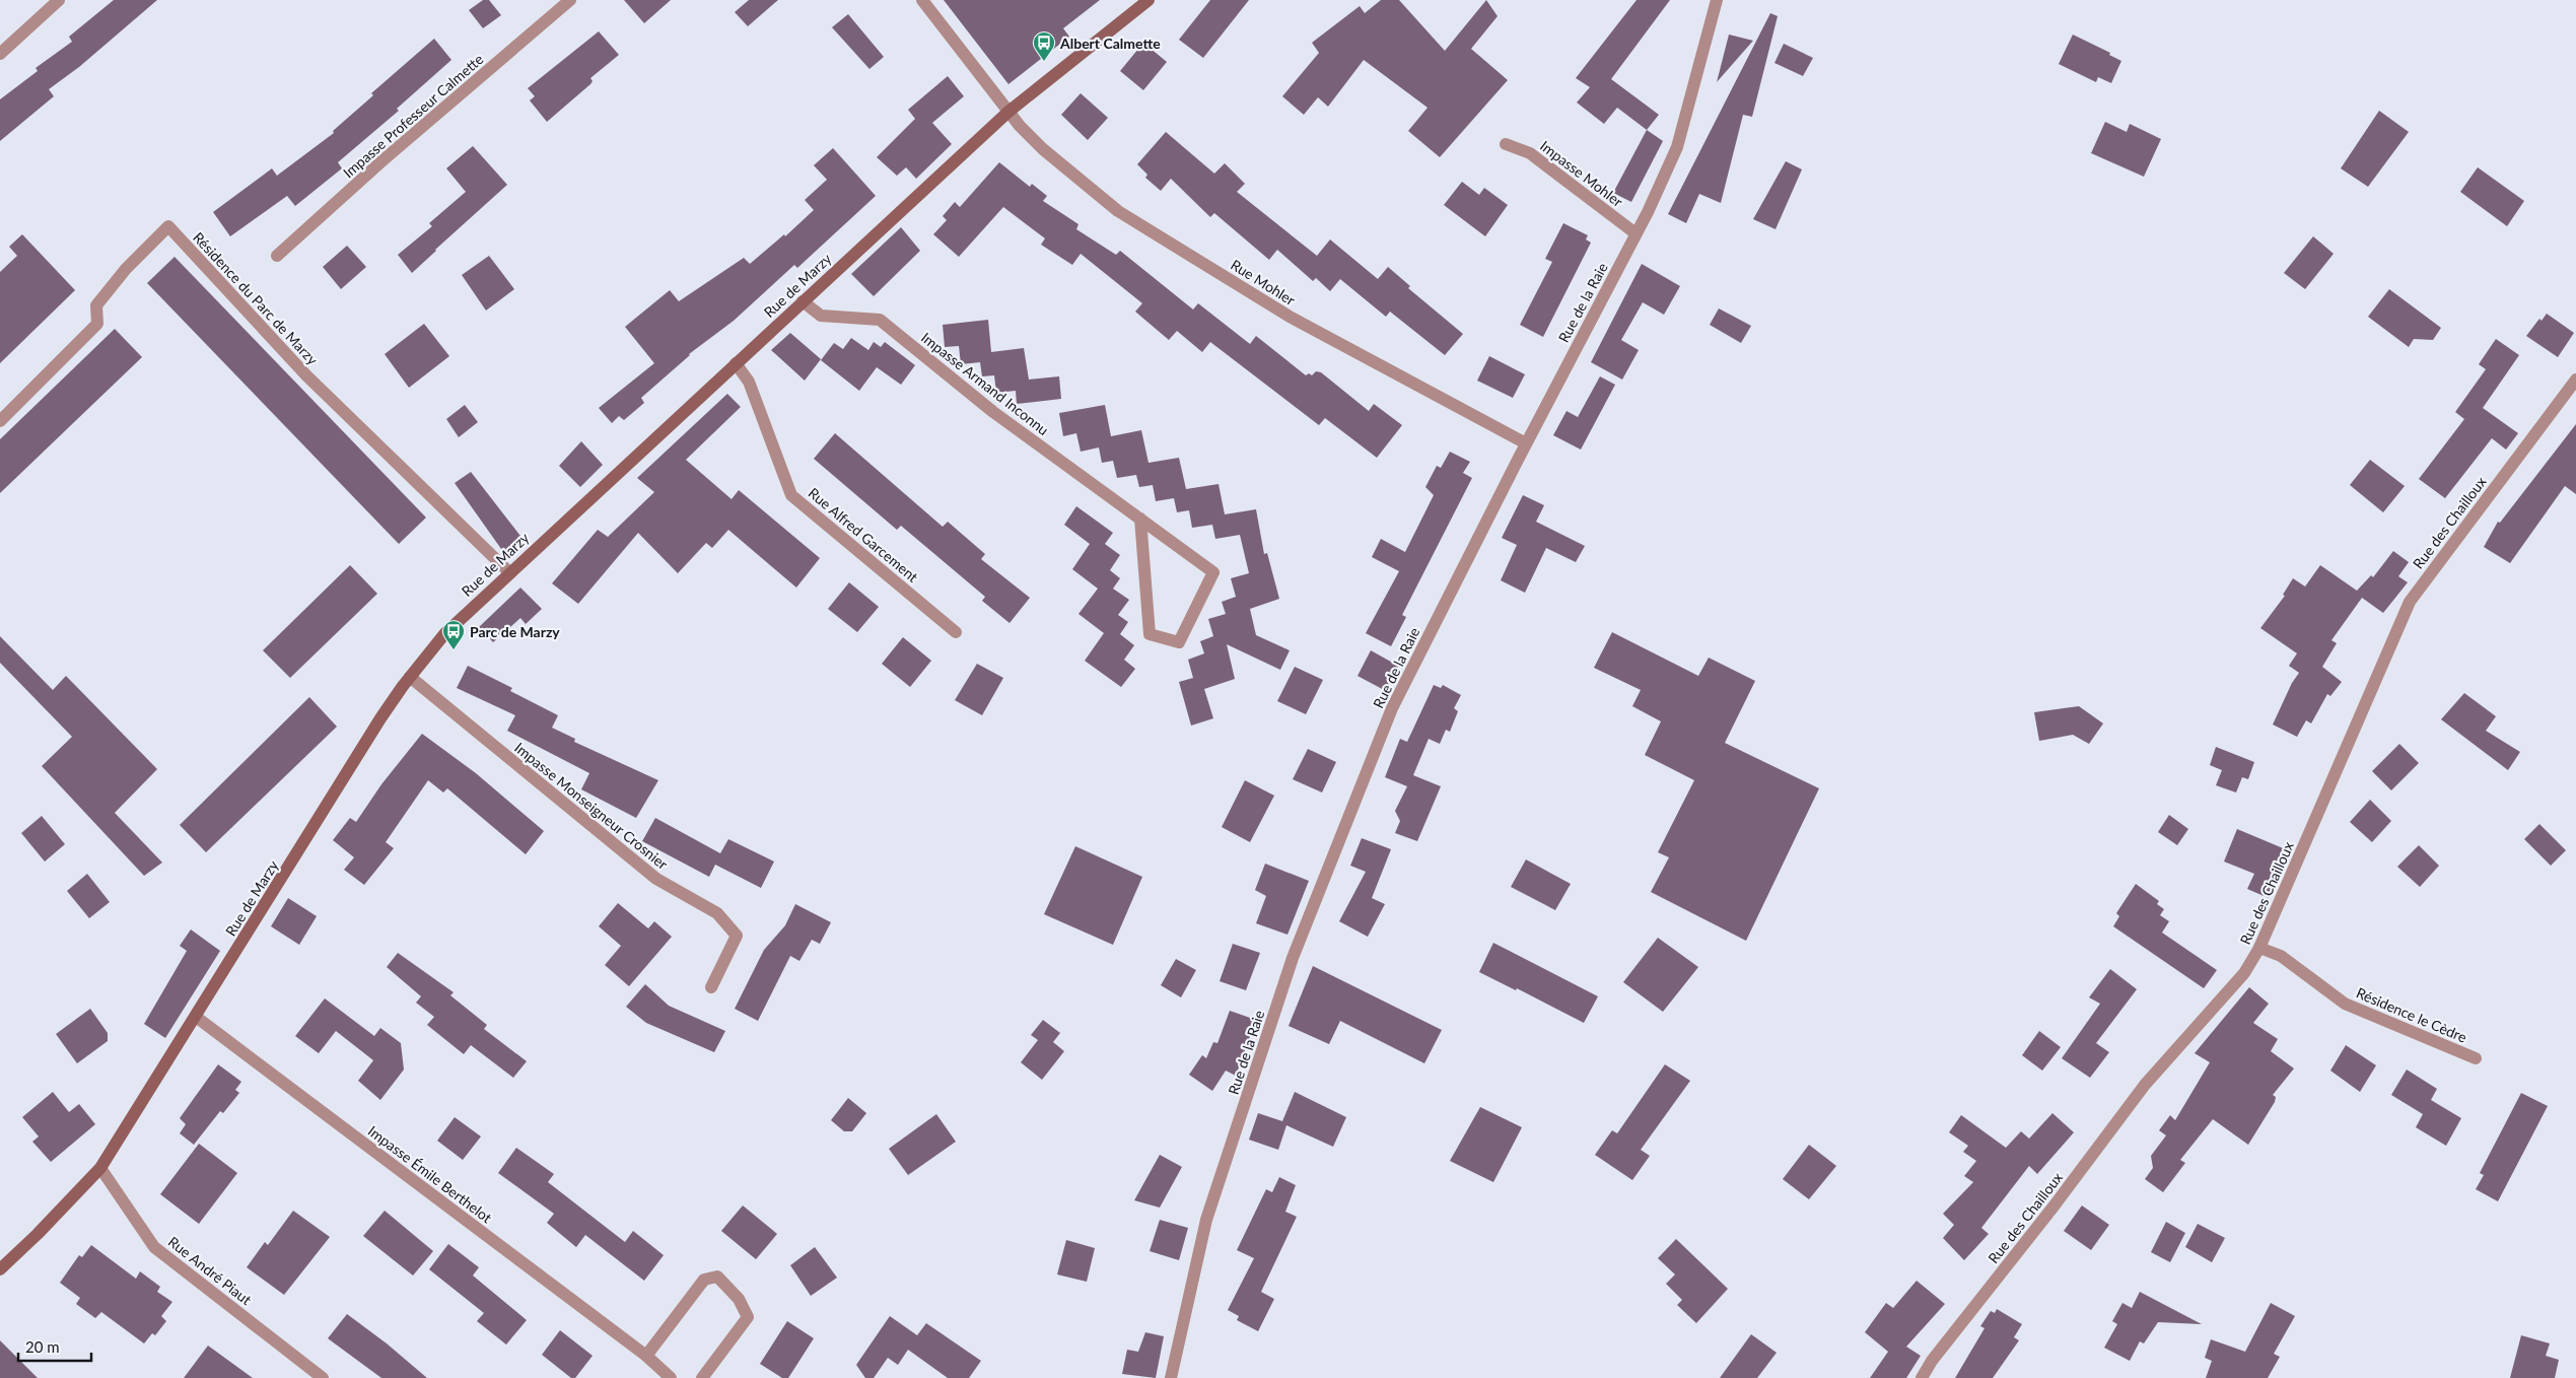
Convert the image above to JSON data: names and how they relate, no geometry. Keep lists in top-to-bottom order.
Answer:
{
  "streets": {
    "main road": ["Rue de Marzy"],
    "street": [
      "Impasse Professeur Calmette",
      "Impasse Mohler",
      "Rue Mohler",
      "Résidence du Parc de Marzy",
      "Rue de la Raie",
      "Impasse Armand Inconnu",
      "Rue des Chailloux",
      "Rue Alfred Garcement",
      "Impasse Monseigneur Crosnier",
      "Résidence le Cèdre",
      "Impasse Émile Berthelot",
      "Rue André Piaut"
    ]
  },
  "crossings": [
    ["Impasse Mohler", "Rue de la Raie"],
    ["Rue Mohler", "Rue de Marzy"],
    ["Rue Mohler", "Rue de la Raie"],
    ["Rue de Marzy", "Résidence du Parc de Marzy"],
    ["Rue de Marzy", "Impasse Armand Inconnu"],
    ["Rue de Marzy", "Rue Alfred Garcement"],
    ["Rue de Marzy", "Impasse Monseigneur Crosnier"],
    ["Rue de Marzy", "Impasse Émile Berthelot"],
    ["Rue de Marzy", "Rue André Piaut"],
    ["Rue des Chailloux", "Résidence le Cèdre"]
  ],
  "places": {
    "bus stop": ["Albert Calmette", "Parc de Marzy"]
  },
  "scale_bar": "20 m"
}
